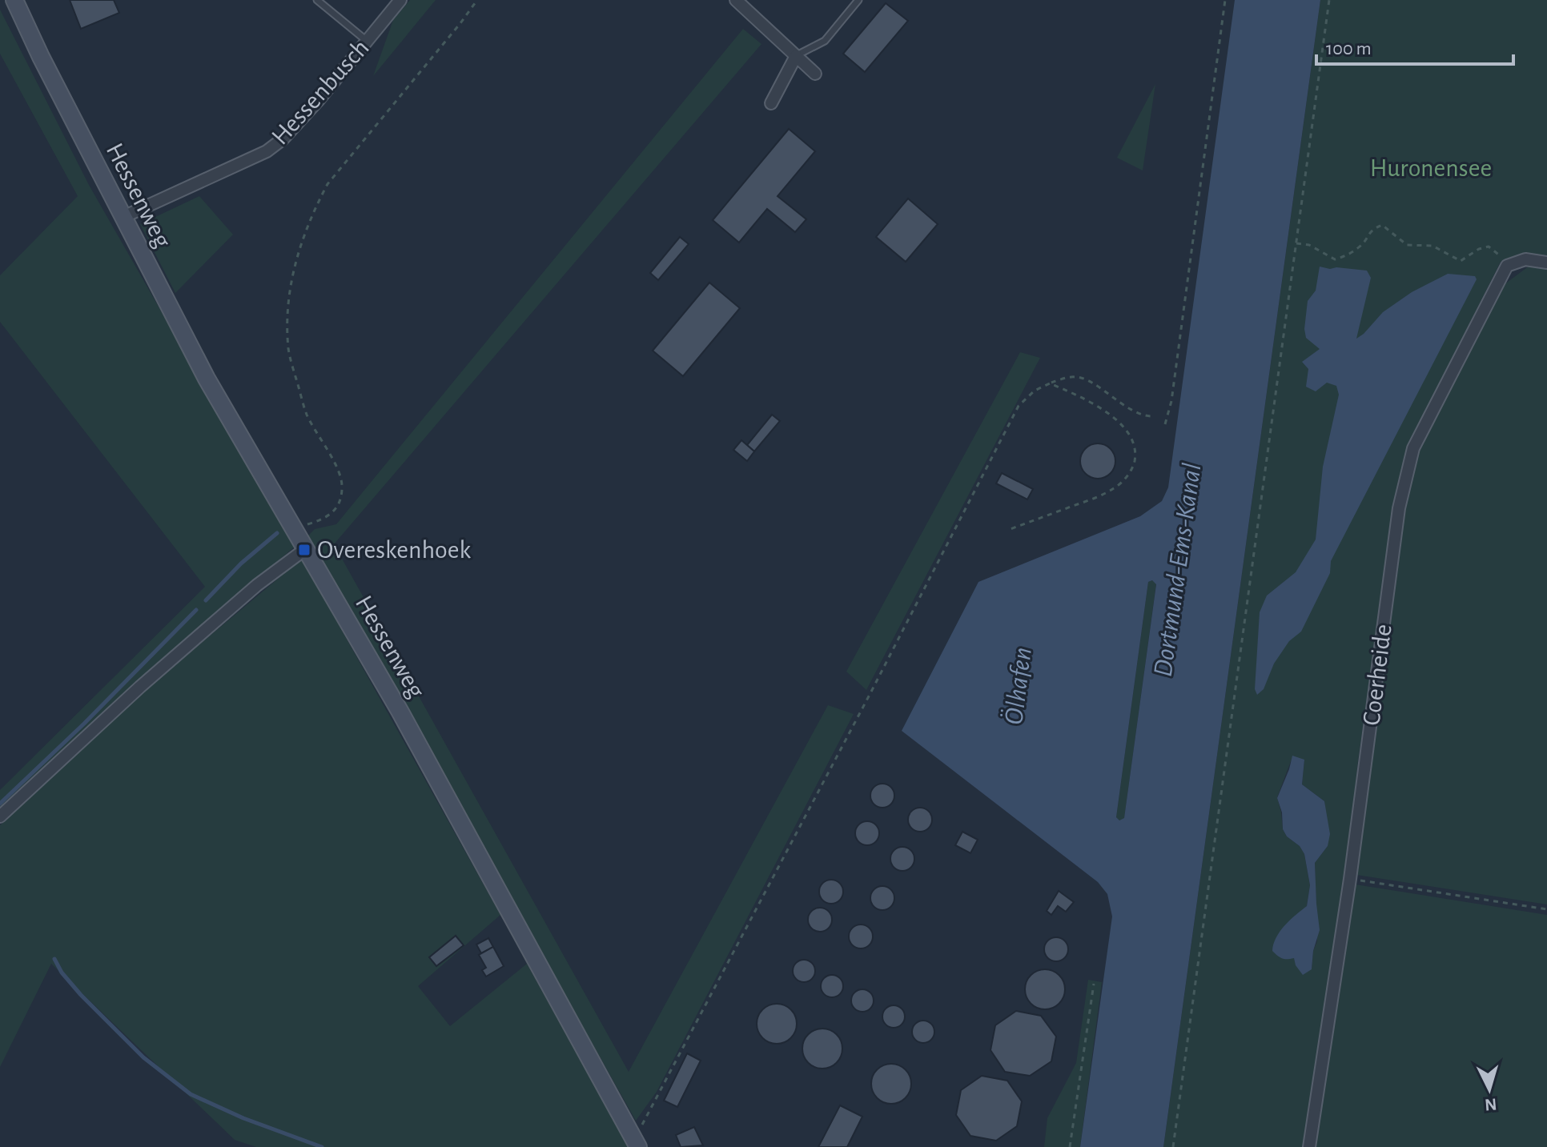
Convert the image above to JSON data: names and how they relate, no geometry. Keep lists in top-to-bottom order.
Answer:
{
  "streets": {
    "street": ["Hessenbusch", "Hessenweg", "Coerheide"]
  },
  "crossings": [
    ["Hessenbusch", "Hessenweg"]
  ],
  "water": ["Dortmund-Ems-Kanal", "Ölhafen"],
  "parks": ["Huronensee"],
  "places": {
    "transit": ["Overeskenhoek"]
  },
  "scale_bar": "100 m",
  "north": "bottom"
}
